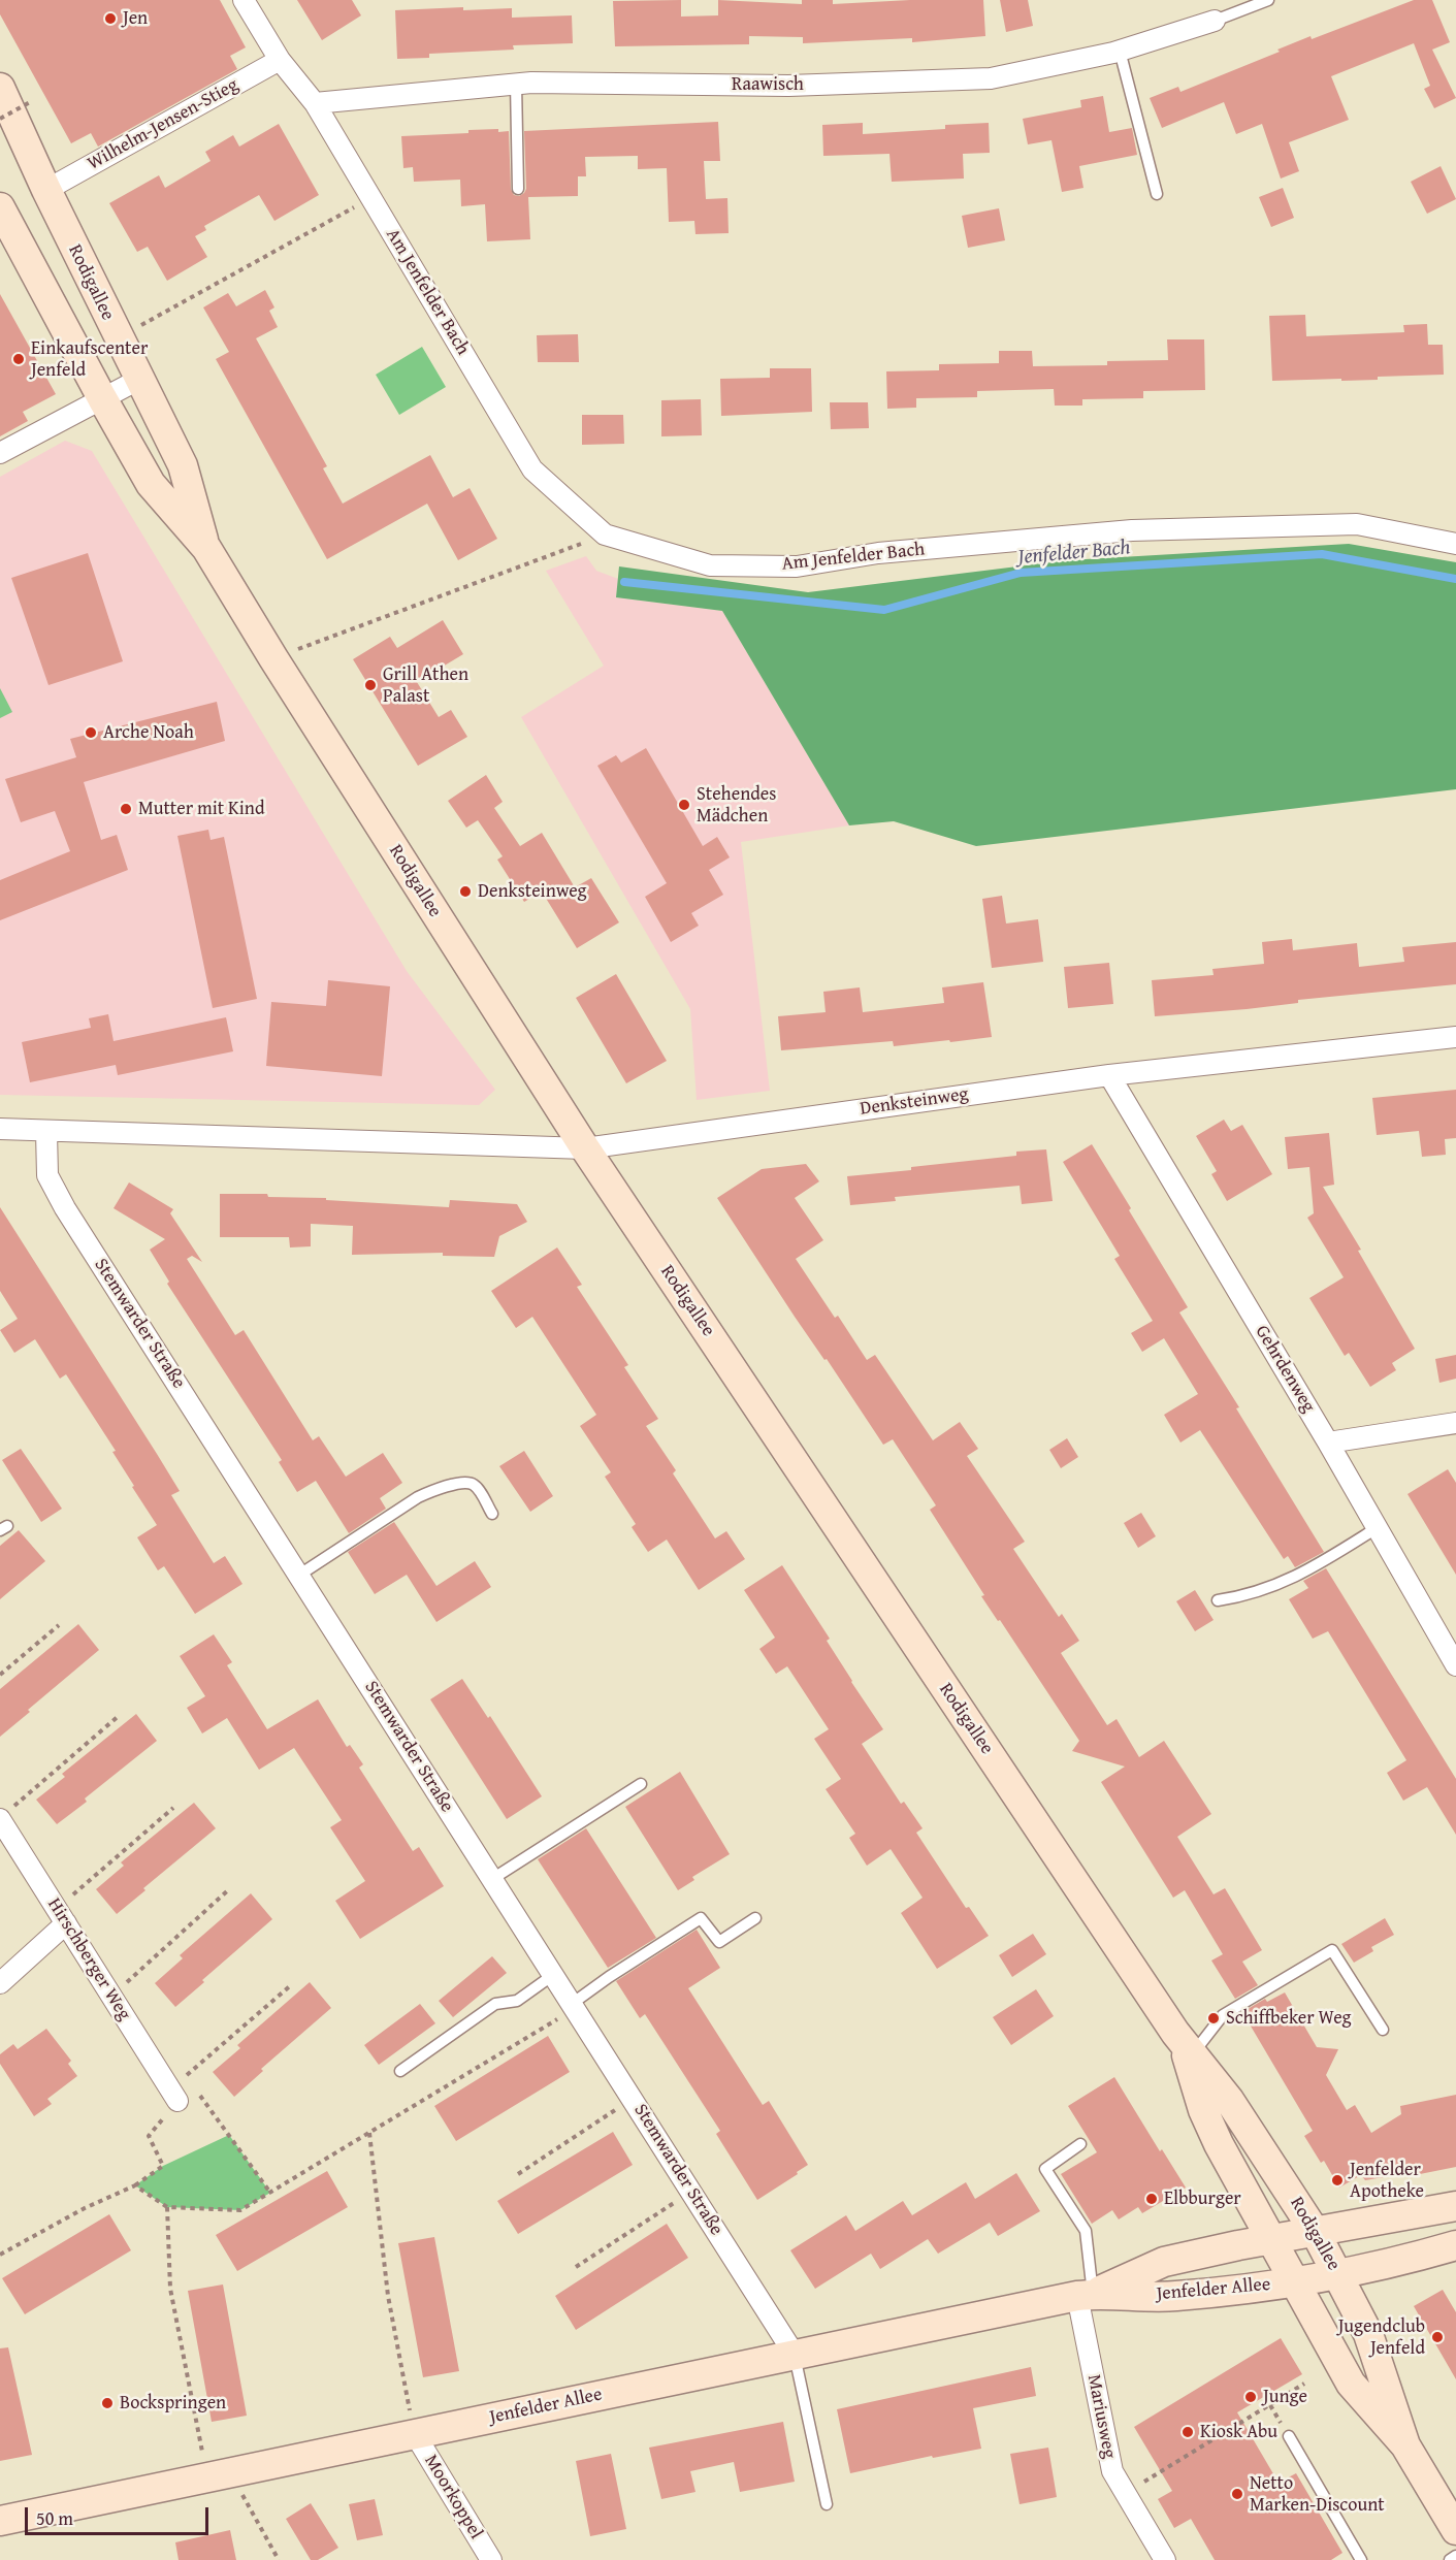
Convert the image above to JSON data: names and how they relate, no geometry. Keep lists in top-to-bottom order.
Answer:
{
  "streets": {
    "main road": ["Rodigallee", "Jenfelder Allee"],
    "street": [
      "Raawisch",
      "Wilhelm-Jensen-Stieg",
      "Am Jenfelder Bach",
      "Denksteinweg",
      "Stemwarder Straße",
      "Gehrdenweg",
      "Hirschberger Weg",
      "Mariusweg",
      "Moorkoppel"
    ]
  },
  "crossings": [
    ["Raawisch", "Am Jenfelder Bach"],
    ["Wilhelm-Jensen-Stieg", "Rodigallee"],
    ["Wilhelm-Jensen-Stieg", "Am Jenfelder Bach"],
    ["Rodigallee", "Denksteinweg"],
    ["Rodigallee", "Jenfelder Allee"],
    ["Denksteinweg", "Stemwarder Straße"],
    ["Denksteinweg", "Gehrdenweg"],
    ["Stemwarder Straße", "Jenfelder Allee"],
    ["Jenfelder Allee", "Mariusweg"],
    ["Jenfelder Allee", "Moorkoppel"]
  ],
  "water": ["Jenfelder Bach"],
  "places": [
    "Jen",
    "Einkaufscenter Jenfeld",
    "Grill Athen Palast",
    "Arche Noah",
    "Stehendes Mädchen",
    "Mutter mit Kind",
    "Denksteinweg",
    "Schiffbeker Weg",
    "Jenfelder Apotheke",
    "Elbburger",
    "Jugendclub Jenfeld",
    "Junge",
    "Bockspringen",
    "Kiosk Abu",
    "Netto Marken-Discount"
  ],
  "scale_bar": "50 m"
}
